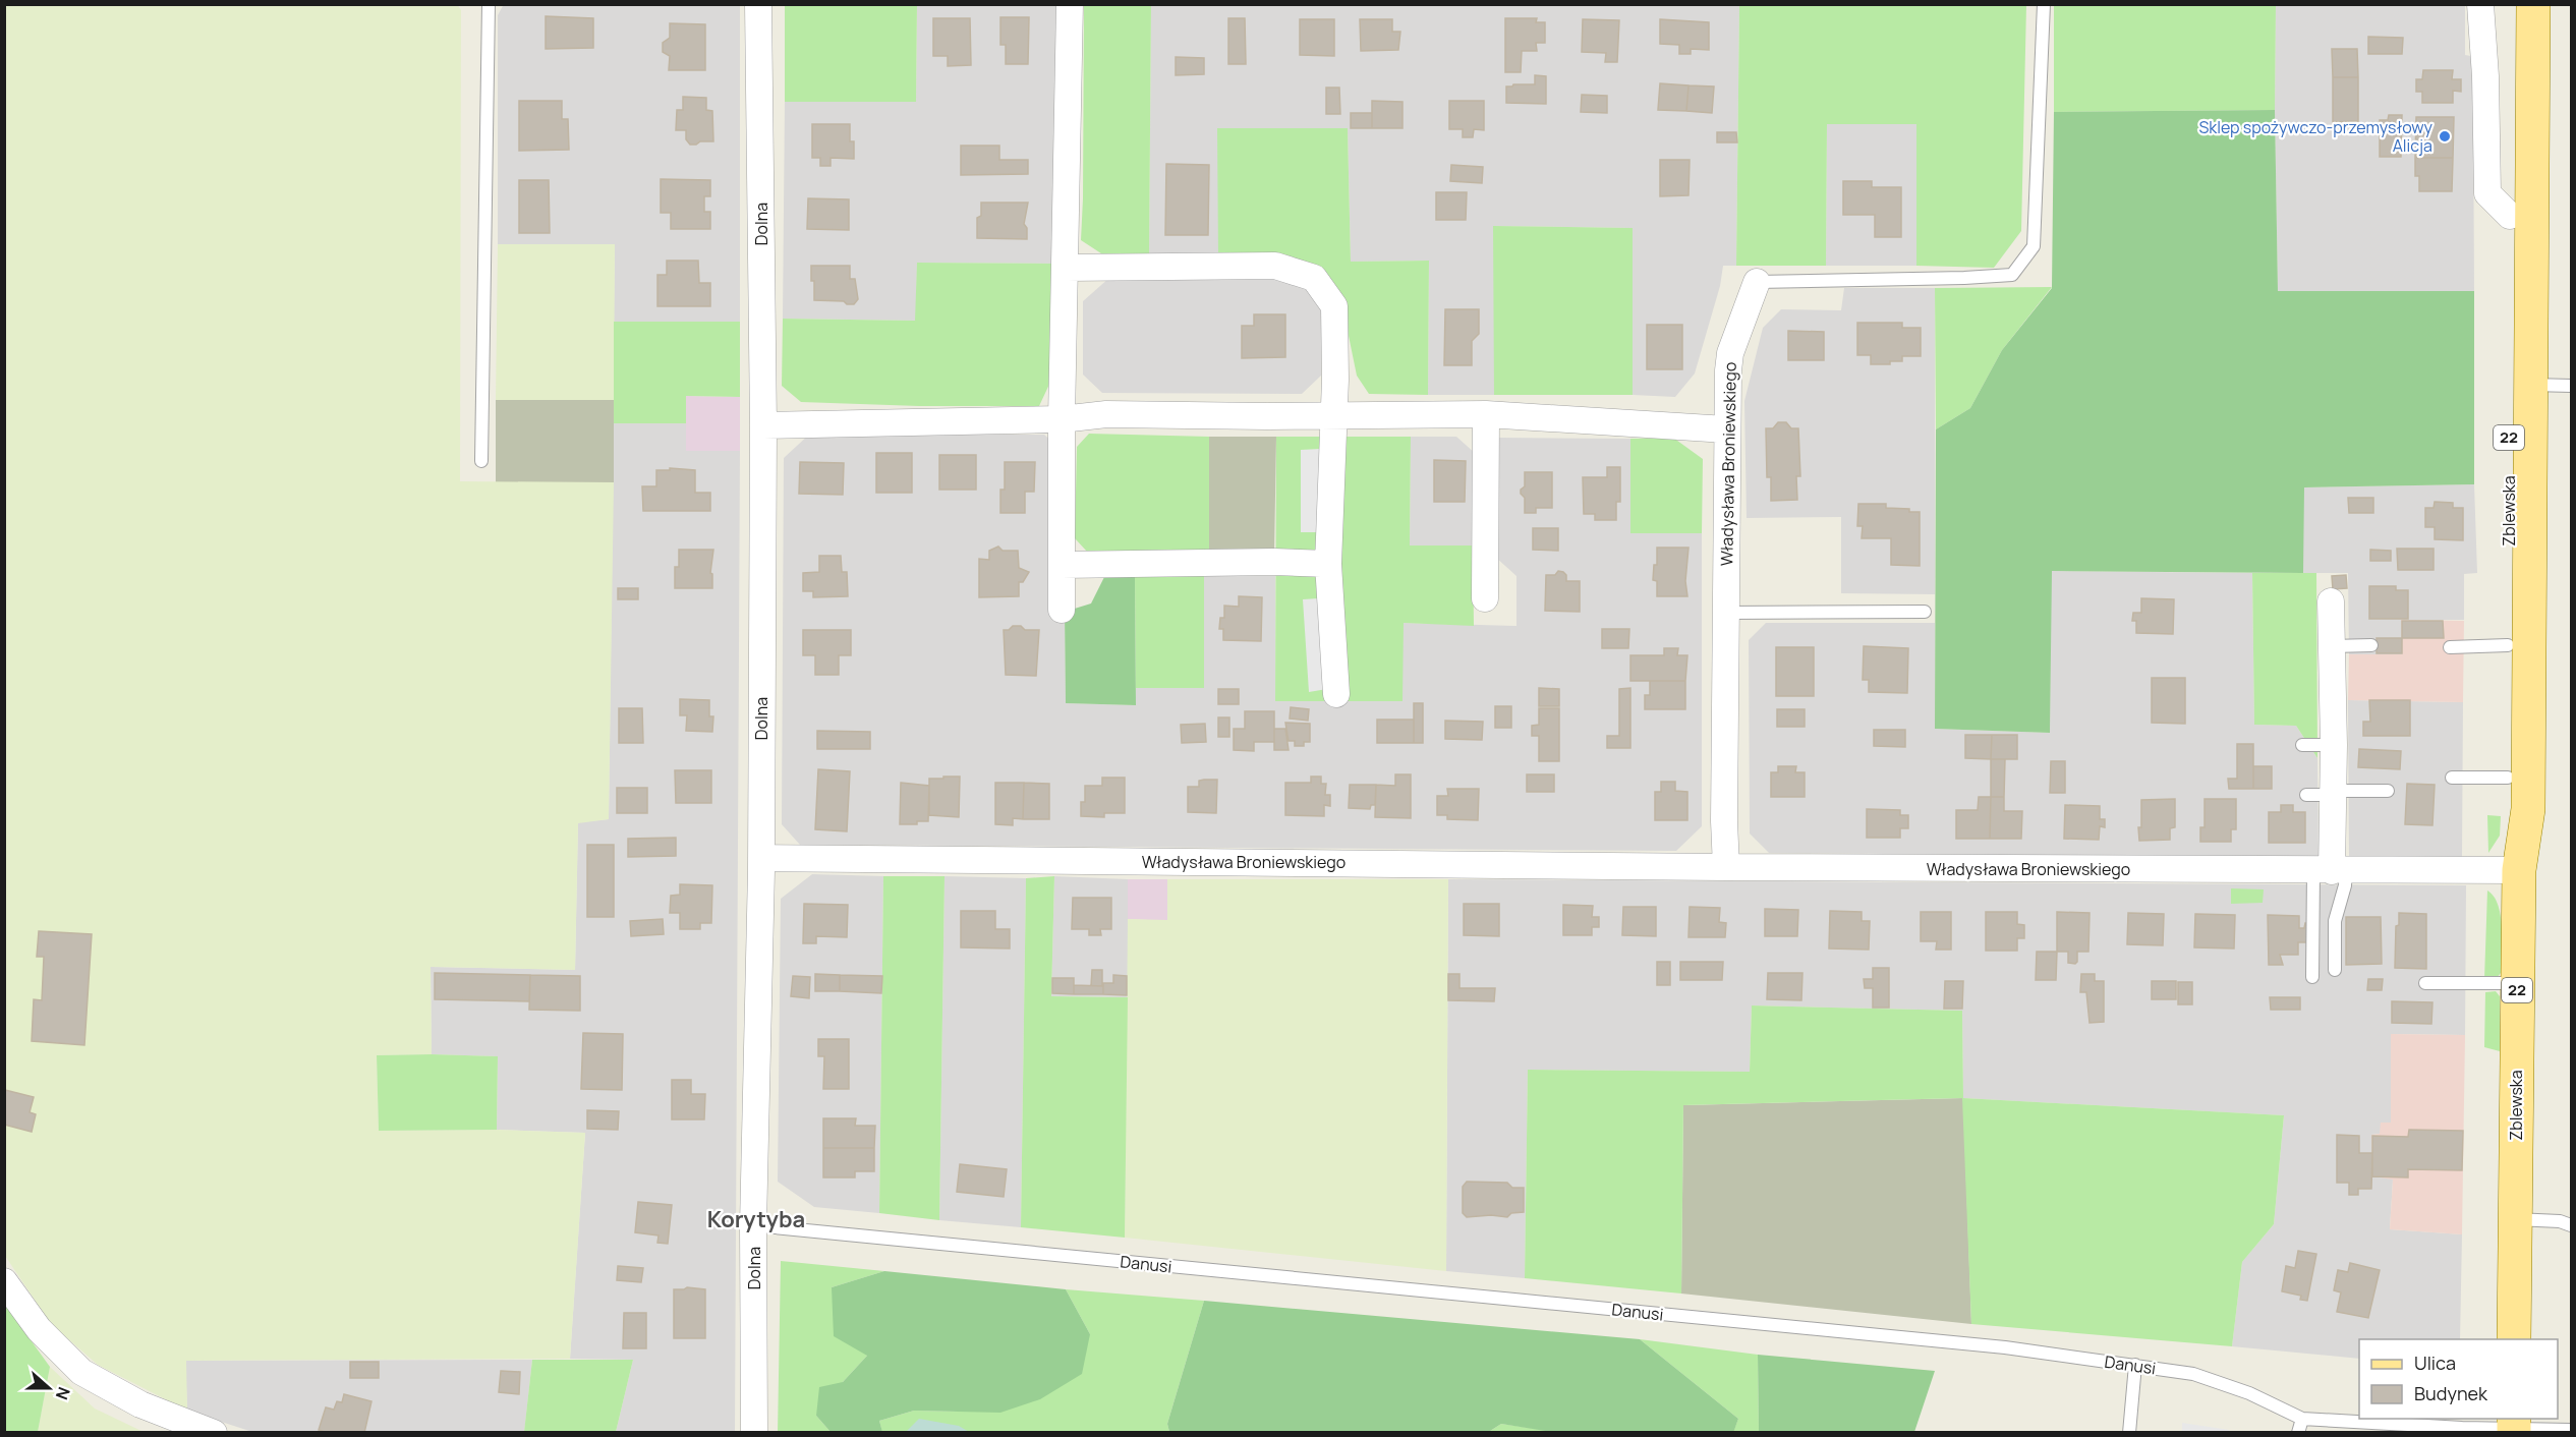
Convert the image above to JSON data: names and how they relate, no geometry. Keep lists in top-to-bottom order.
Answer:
{
  "streets": {
    "main road": ["22", "Zblewska"],
    "street": ["Dolna", "Władysława Broniewskiego"],
    "lane": ["Danusi"]
  },
  "crossings": [
    ["Dolna", "Władysława Broniewskiego"],
    ["Dolna", "Danusi"],
    ["Władysława Broniewskiego", "Zblewska"]
  ],
  "districts": ["Korytyba"],
  "places": ["Sklep spożywczo-przemysłowy Alicja"],
  "legend": ["Ulica", "Budynek"],
  "north": "right"
}
